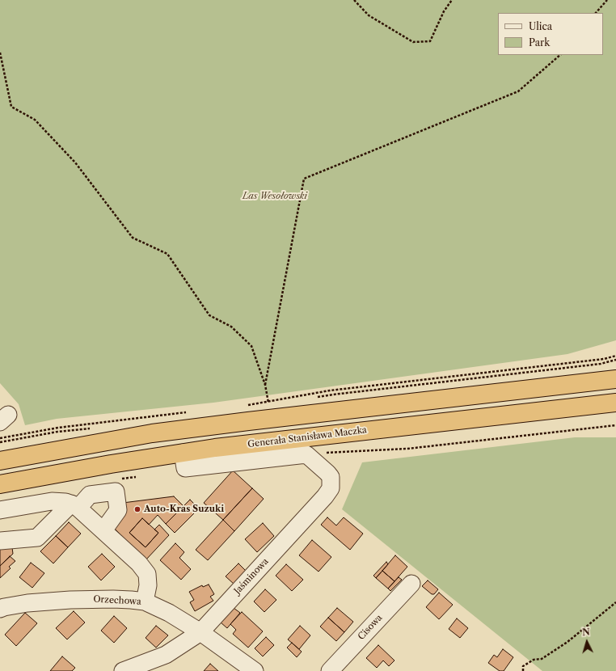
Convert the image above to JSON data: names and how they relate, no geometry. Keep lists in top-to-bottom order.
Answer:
{
  "streets": {
    "highway": ["Generała Stanisława Maczka"],
    "street": ["Jaśminowa", "Orzechowa", "Cisowa"]
  },
  "crossings": [
    ["Jaśminowa", "Orzechowa"]
  ],
  "parks": ["Las Wesołowski"],
  "places": ["Auto-Kras Suzuki"],
  "legend": ["Ulica", "Park"],
  "north": "top"
}
